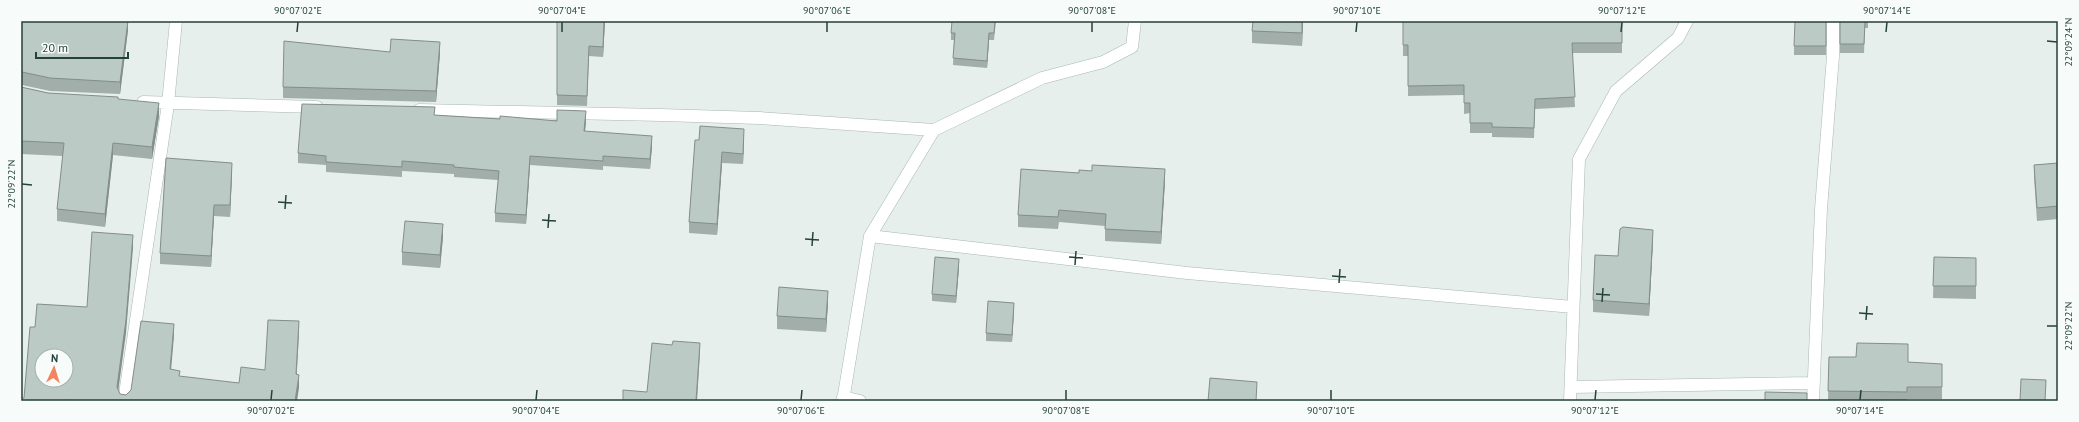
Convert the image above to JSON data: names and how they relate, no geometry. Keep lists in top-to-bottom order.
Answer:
{
  "scale_bar": "20 m",
  "north": "top",
  "coordinates": [
    "90°07'02\"E",
    "90°07'04\"E",
    "90°07'06\"E",
    "90°07'08\"E",
    "90°07'10\"E",
    "90°07'12\"E",
    "90°07'14\"E",
    "22°09'24\"N",
    "22°09'22\"N"
  ]
}
